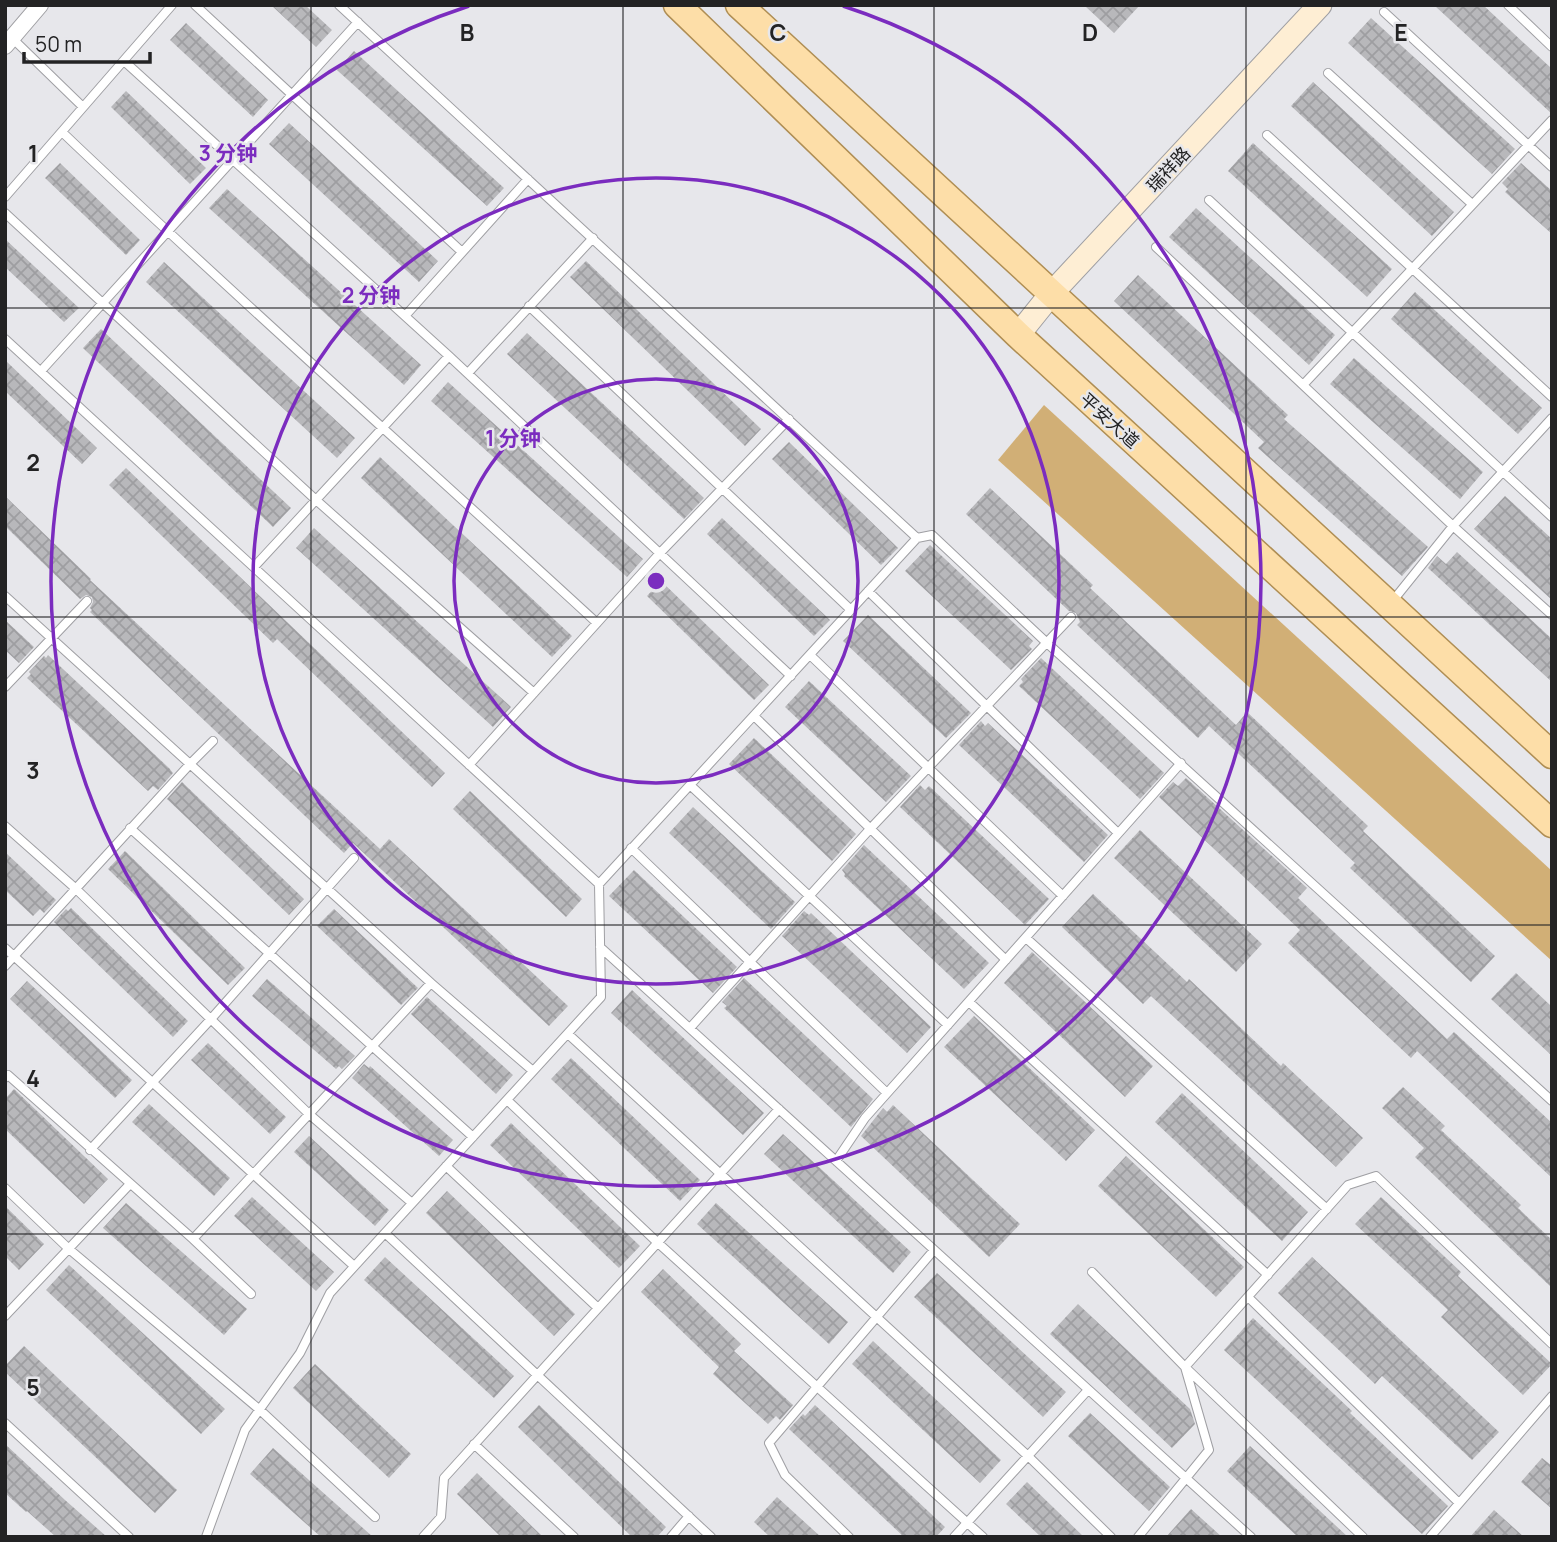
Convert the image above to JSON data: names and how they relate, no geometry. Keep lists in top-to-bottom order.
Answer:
{
  "streets": {
    "main road": ["平安大道"],
    "street": ["瑞祥路"]
  },
  "crossings": [
    ["瑞祥路", "平安大道"]
  ],
  "scale_bar": "50 m",
  "grid": {
    "columns": [
      "B",
      "C",
      "D",
      "E"
    ],
    "rows": [
      "1",
      "2",
      "3",
      "4",
      "5"
    ]
  },
  "rings": ["3 分钟", "2 分钟", "1 分钟"]
}
